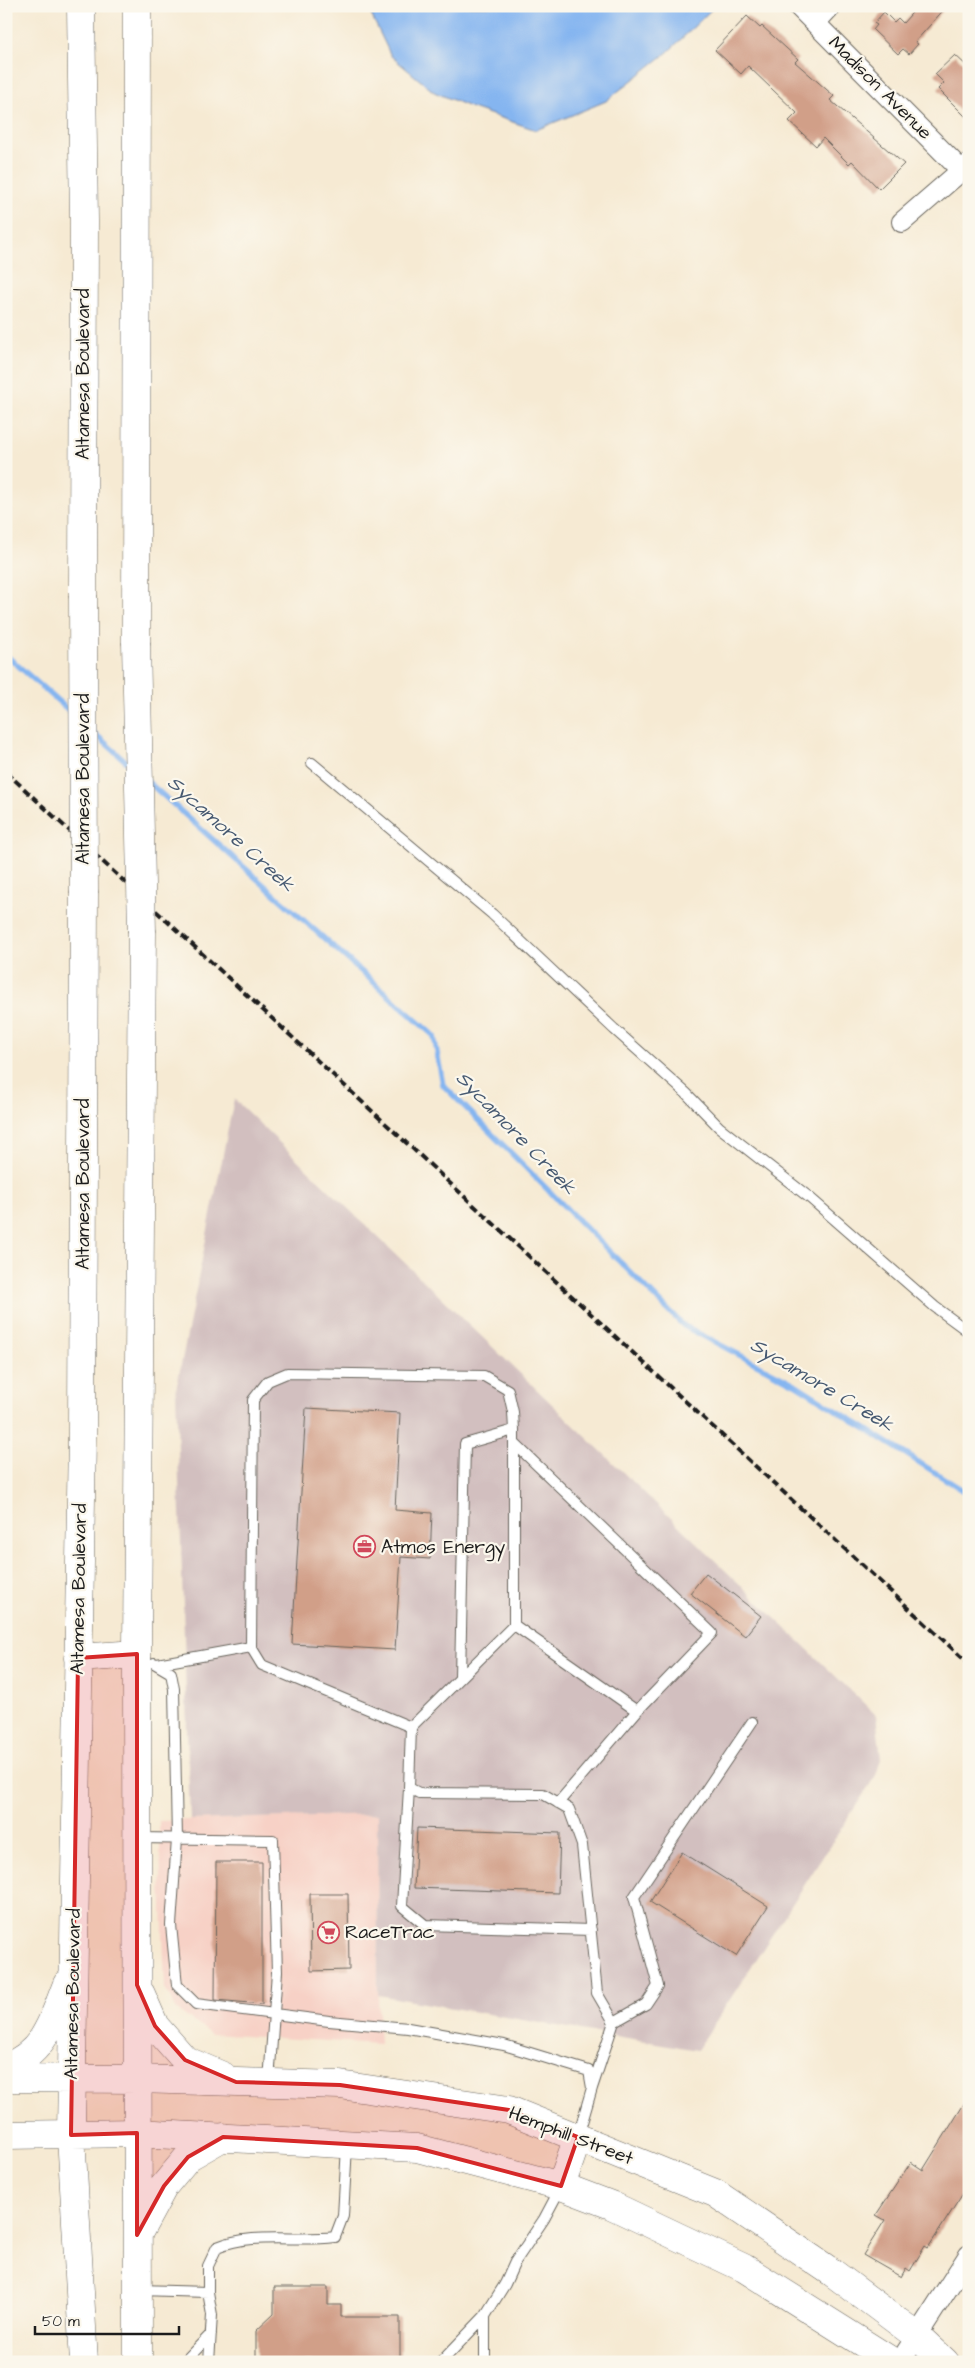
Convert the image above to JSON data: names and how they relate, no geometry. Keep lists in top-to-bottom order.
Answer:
{
  "streets": {
    "main road": ["Altamesa Boulevard", "Hemphill Street"],
    "street": ["Madison Avenue"]
  },
  "crossings": [
    ["Altamesa Boulevard", "Hemphill Street"]
  ],
  "water": ["Sycamore Creek"],
  "places": {
    "office": ["Atmos Energy"],
    "supermarket": ["RaceTrac"]
  },
  "scale_bar": "50 m"
}
